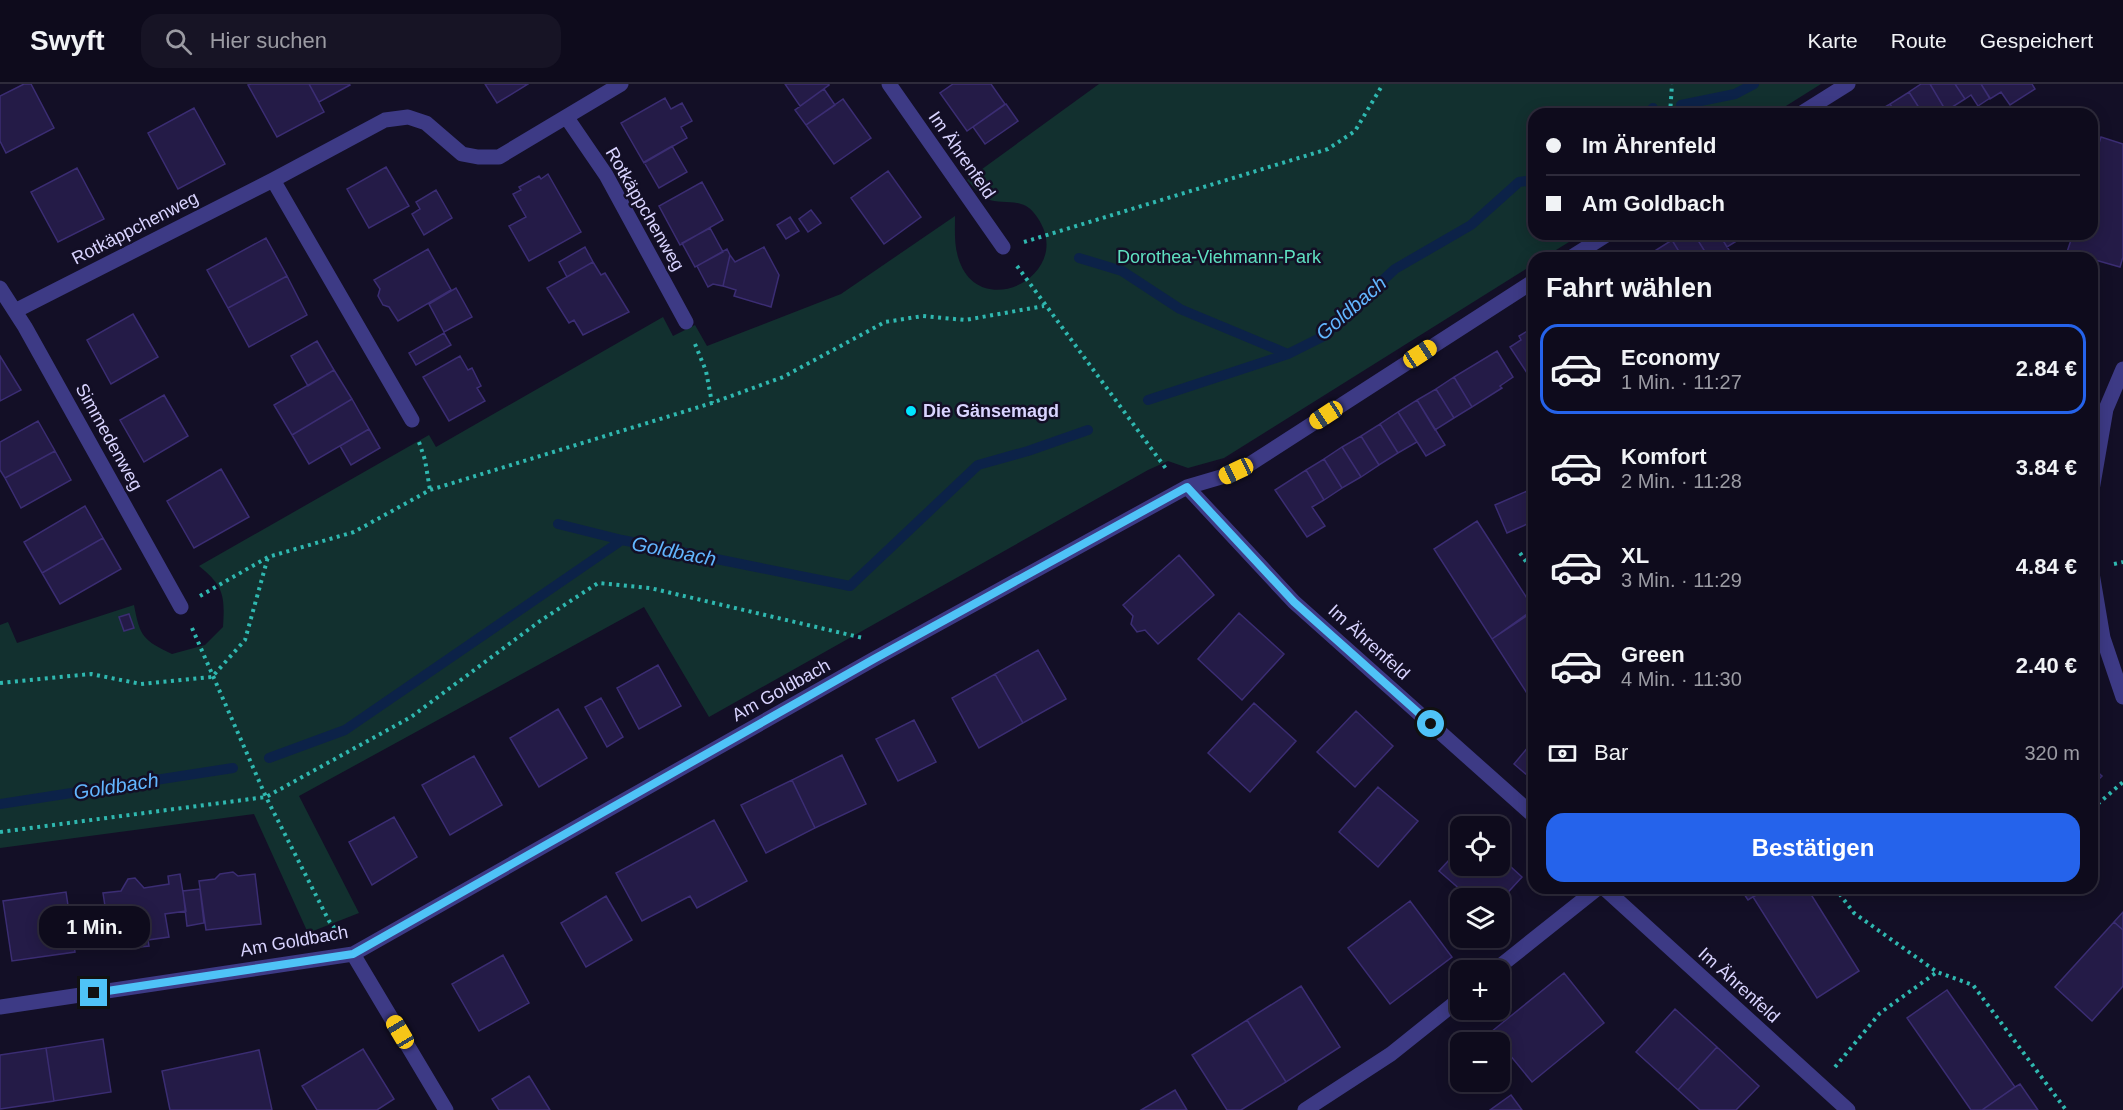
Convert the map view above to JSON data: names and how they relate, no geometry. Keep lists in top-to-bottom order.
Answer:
{
  "streets": {
    "street": [
      "Im Ährenfeld",
      "Rotkäppchenweg",
      "Simmedenweg",
      "Am Goldbach"
    ]
  },
  "crossings": [
    ["Im Ährenfeld", "Am Goldbach"],
    ["Rotkäppchenweg", "Simmedenweg"]
  ],
  "water": ["Goldbach"],
  "parks": ["Dorothea-Viehmann-Park"],
  "places": ["Die Gänsemagd"],
  "page": {
    "header": "Swyft",
    "search": "Hier suchen",
    "nav": ["Karte", "Route", "Gespeichert"],
    "banner": ["Im Ährenfeld", "Am Goldbach"],
    "heading": "Fahrt wählen",
    "list": [
      {
        "name": "Economy",
        "note": "1 Min. · 11:27",
        "value": "2.84 €"
      },
      {
        "name": "Komfort",
        "note": "2 Min. · 11:28",
        "value": "3.84 €"
      },
      {
        "name": "XL",
        "note": "3 Min. · 11:29",
        "value": "4.84 €"
      },
      {
        "name": "Green",
        "note": "4 Min. · 11:30",
        "value": "2.40 €"
      }
    ],
    "pay": ["Bar", "320 m"],
    "buttons": "Bestätigen",
    "map_buttons": ["+", "−"],
    "bubble": "1 Min."
  }
}
